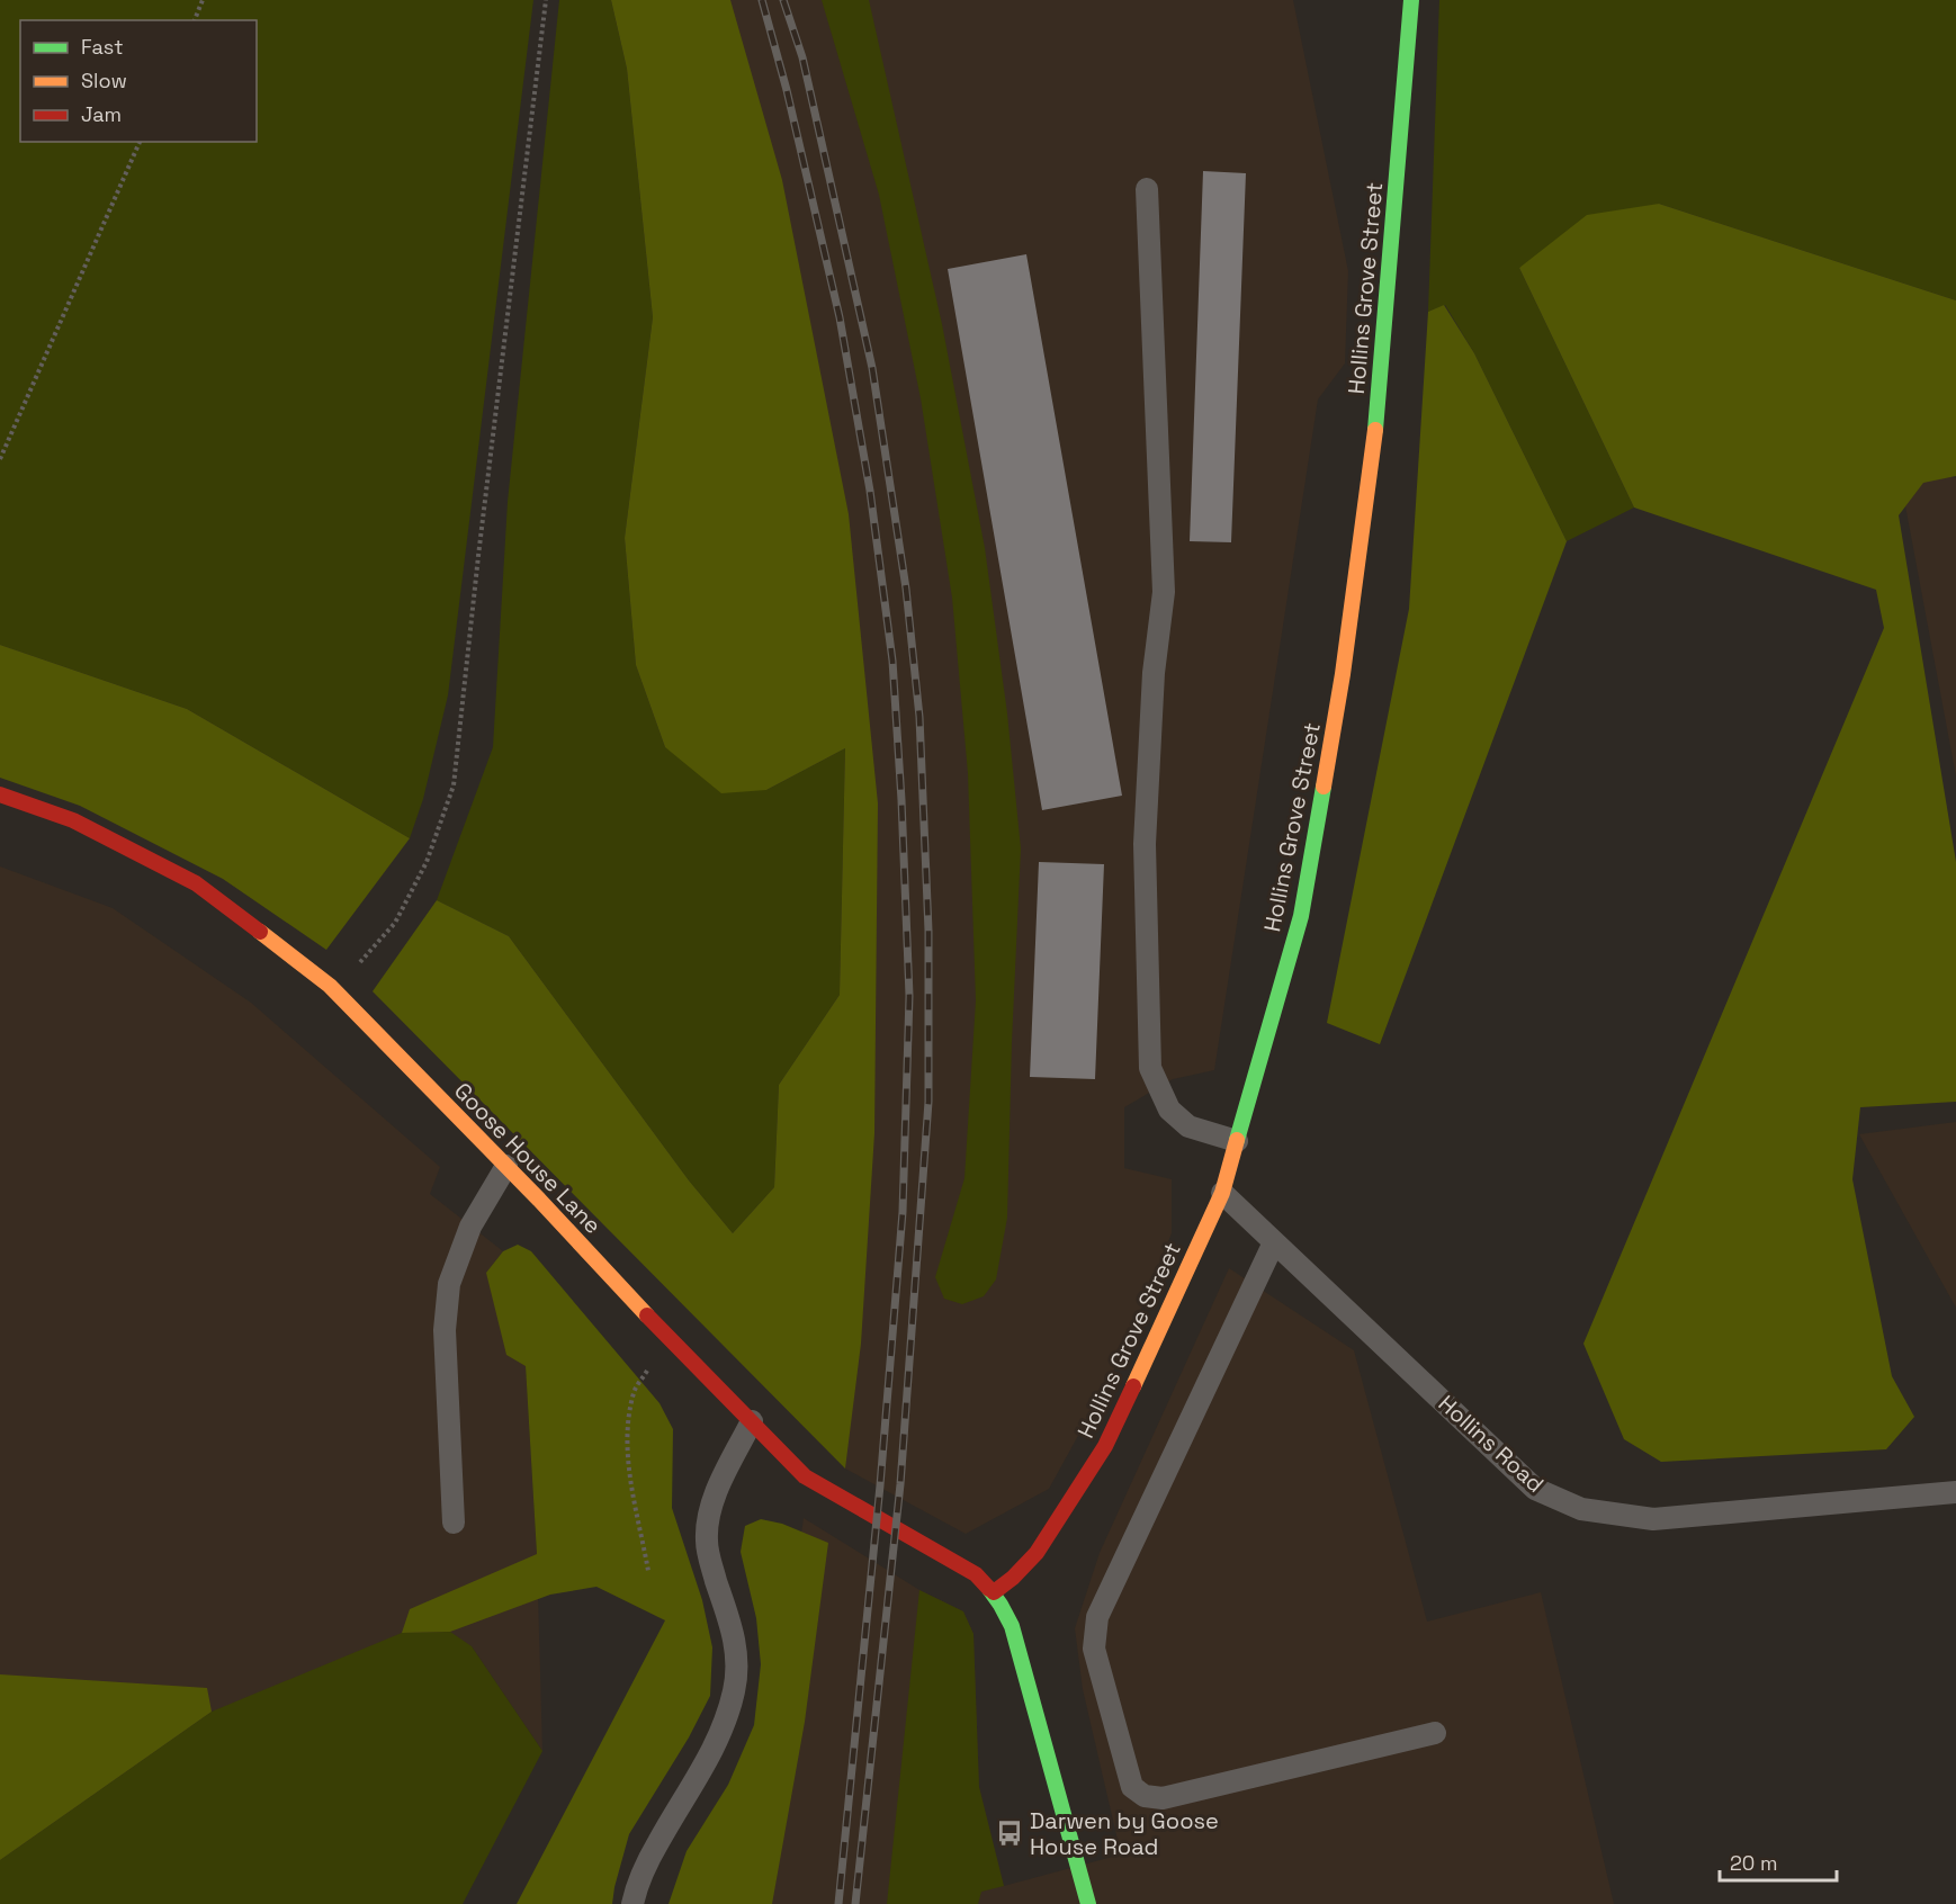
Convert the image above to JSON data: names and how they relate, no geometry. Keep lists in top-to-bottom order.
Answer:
{
  "streets": {
    "street": ["Hollins Grove Street", "Goose House Lane"],
    "lane": ["Hollins Road"]
  },
  "crossings": [
    ["Hollins Grove Street", "Goose House Lane"],
    ["Hollins Grove Street", "Hollins Road"]
  ],
  "places": {
    "bus stop": ["Darwen by Goose House Road"]
  },
  "legend": ["Fast", "Slow", "Jam"],
  "scale_bar": "20 m"
}
